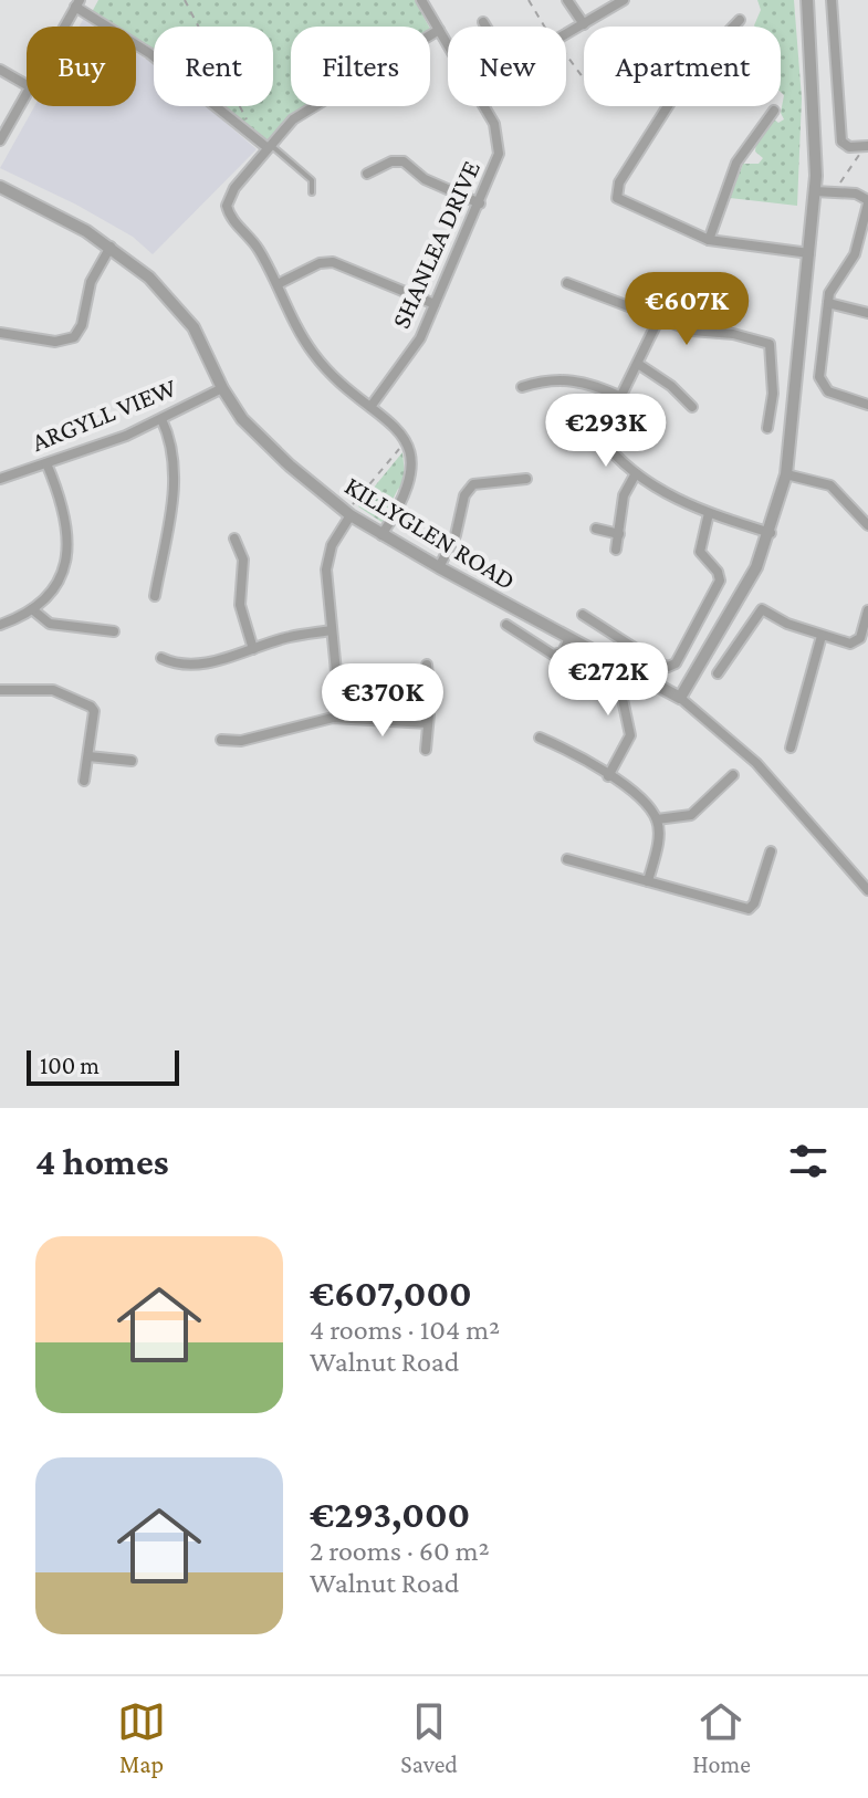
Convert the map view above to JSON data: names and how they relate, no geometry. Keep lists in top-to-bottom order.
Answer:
{
  "streets": {
    "street": ["SHANLEA DRIVE", "ARGYLL VIEW", "KILLYGLEN ROAD"]
  },
  "crossings": [
    ["ARGYLL VIEW", "KILLYGLEN ROAD"]
  ],
  "scale_bar": "100 m",
  "page": {
    "chip": [
      "Buy",
      "Rent",
      "Filters",
      "New",
      "Apartment"
    ],
    "price": [
      "€607K",
      "€293K",
      "€272K",
      "€370K"
    ],
    "scale": "100 m",
    "heading": "4 homes",
    "list": [
      {
        "name": "€607,000",
        "note": "4 rooms · 104 m² · Walnut Road"
      },
      {
        "name": "€293,000",
        "note": "2 rooms · 60 m² · Walnut Road"
      }
    ],
    "tabs": ["Map", "Saved", "Home"]
  }
}
